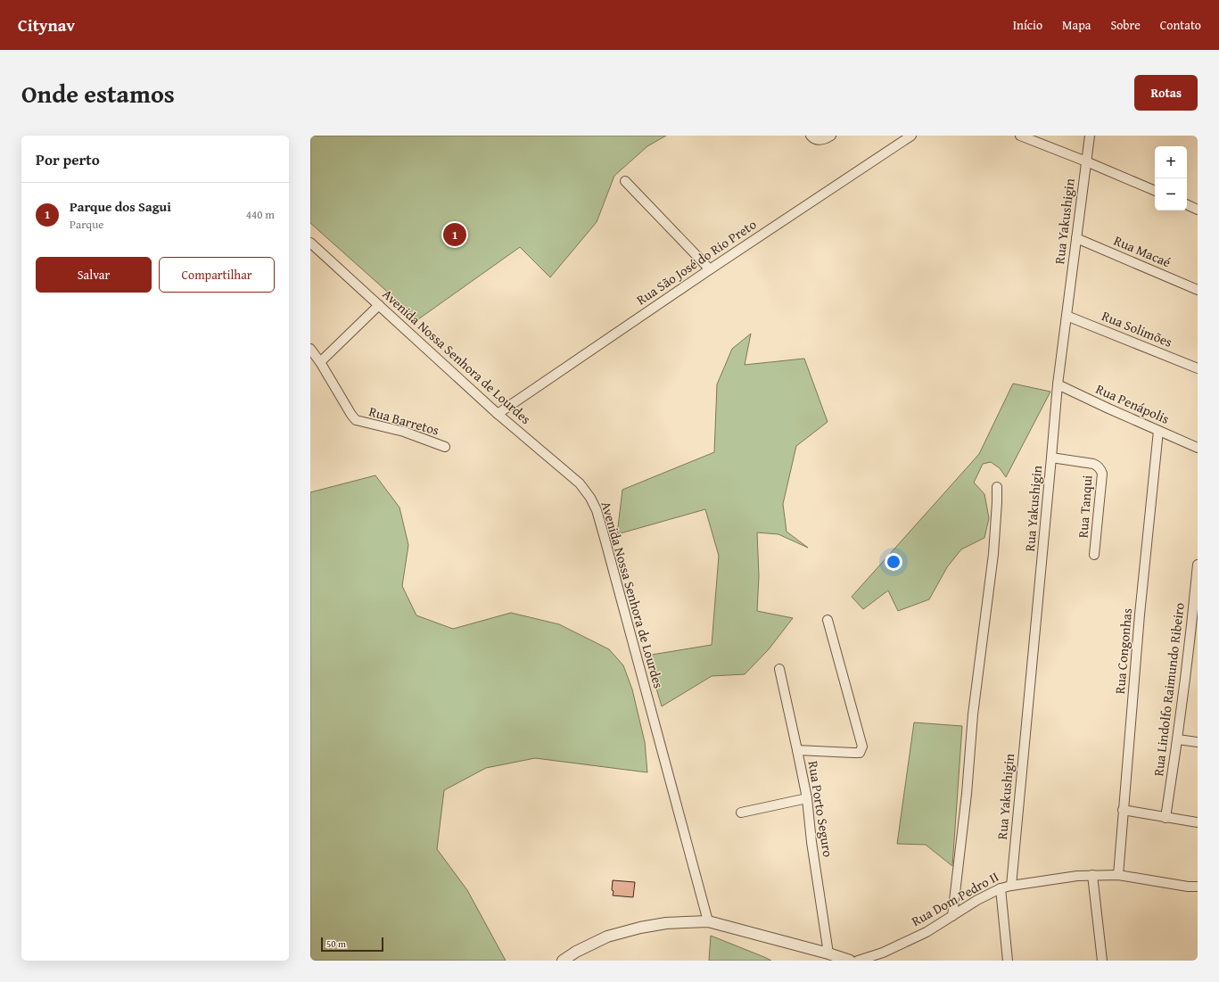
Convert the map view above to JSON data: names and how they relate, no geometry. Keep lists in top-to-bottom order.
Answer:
{
  "streets": {
    "street": [
      "Rua Yakushigin",
      "Rua Macaé",
      "Rua São José do Rio Preto",
      "Rua Solimões",
      "Avenida Nossa Senhora de Lourdes",
      "Rua Penápolis",
      "Rua Barretos",
      "Rua Tanqui",
      "Rua Congonhas",
      "Rua Lindolfo Raimundo Ribeiro",
      "Rua Porto Seguro",
      "Rua Dom Pedro II"
    ]
  },
  "crossings": [
    ["Rua Yakushigin", "Rua Macaé"],
    ["Rua Yakushigin", "Rua Solimões"],
    ["Rua Yakushigin", "Rua Penápolis"],
    ["Rua Yakushigin", "Rua Tanqui"],
    ["Rua Yakushigin", "Rua Dom Pedro II"],
    ["Rua São José do Rio Preto", "Avenida Nossa Senhora de Lourdes"],
    ["Rua Penápolis", "Rua Congonhas"],
    ["Rua Congonhas", "Rua Dom Pedro II"]
  ],
  "scale_bar": "50 m",
  "page": {
    "header": "Citynav",
    "nav": [
      "Início",
      "Mapa",
      "Sobre",
      "Contato"
    ],
    "title": "Onde estamos",
    "buttons": [
      "Rotas",
      ["Salvar", "Compartilhar"]
    ],
    "heading": "Por perto",
    "map_buttons": ["+", "−"],
    "list": [
      {
        "mark": "1",
        "name": "Parque dos Sagui",
        "note": "Parque",
        "value": "440 m"
      }
    ],
    "pins": "1",
    "scale": "50 m"
  }
}
